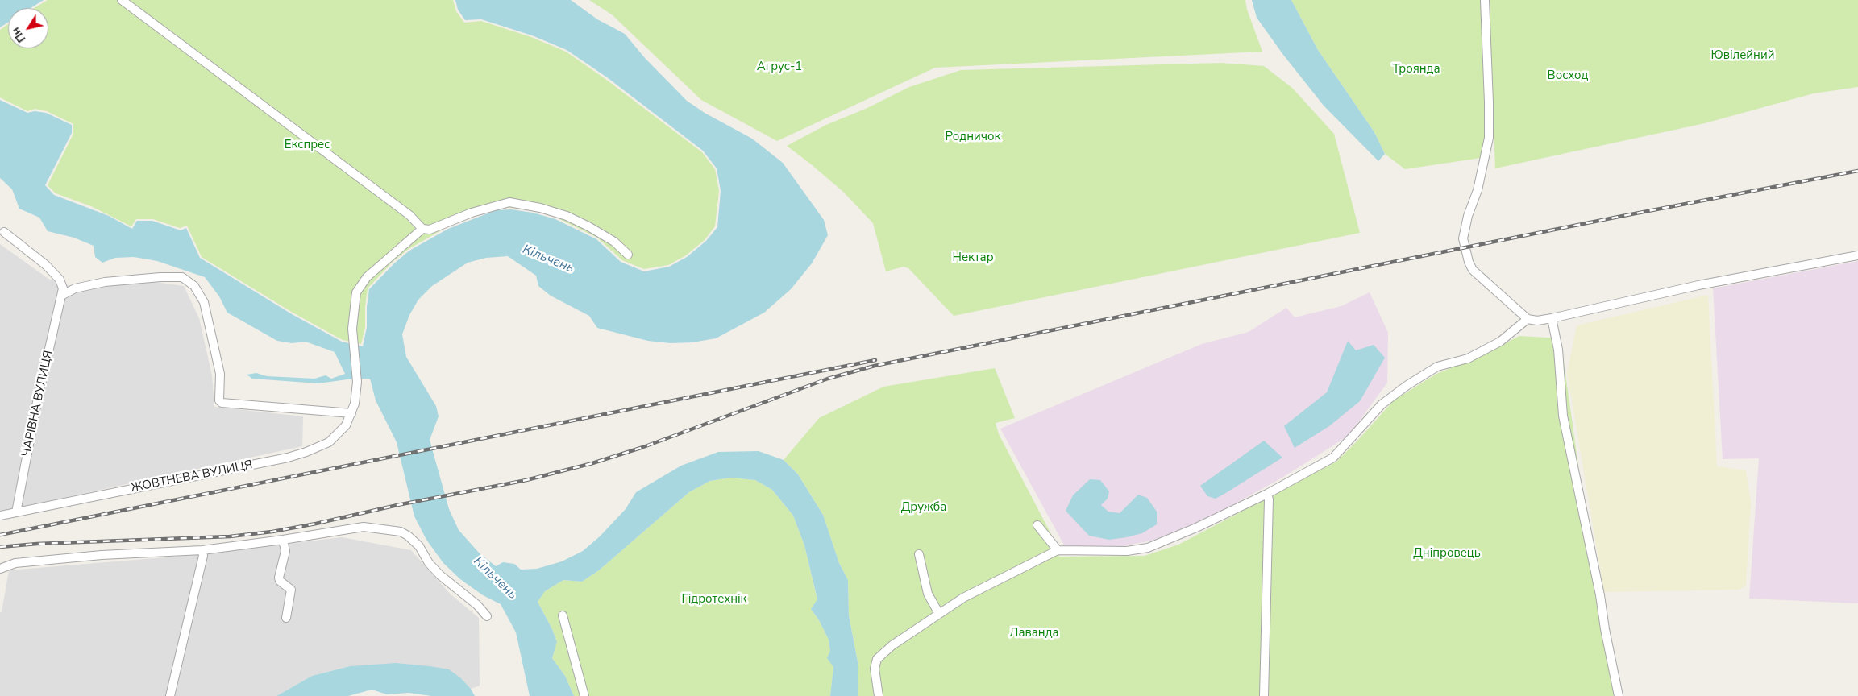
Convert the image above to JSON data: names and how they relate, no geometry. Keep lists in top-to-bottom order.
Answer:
{
  "streets": {
    "street": ["ЧАРІВНА ВУЛИЦЯ", "ЖОВТНЕВА ВУЛИЦЯ"]
  },
  "crossings": [
    ["ЧАРІВНА ВУЛИЦЯ", "ЖОВТНЕВА ВУЛИЦЯ"]
  ],
  "water": ["Кільчень"],
  "parks": [
    "Ювілейний",
    "Агрус-1",
    "Троянда",
    "Восход",
    "Родничок",
    "Експрес",
    "Нектар",
    "Дружба",
    "Дніпровець",
    "Гідротехнік",
    "Лаванда"
  ],
  "north": "bottom left"
}
